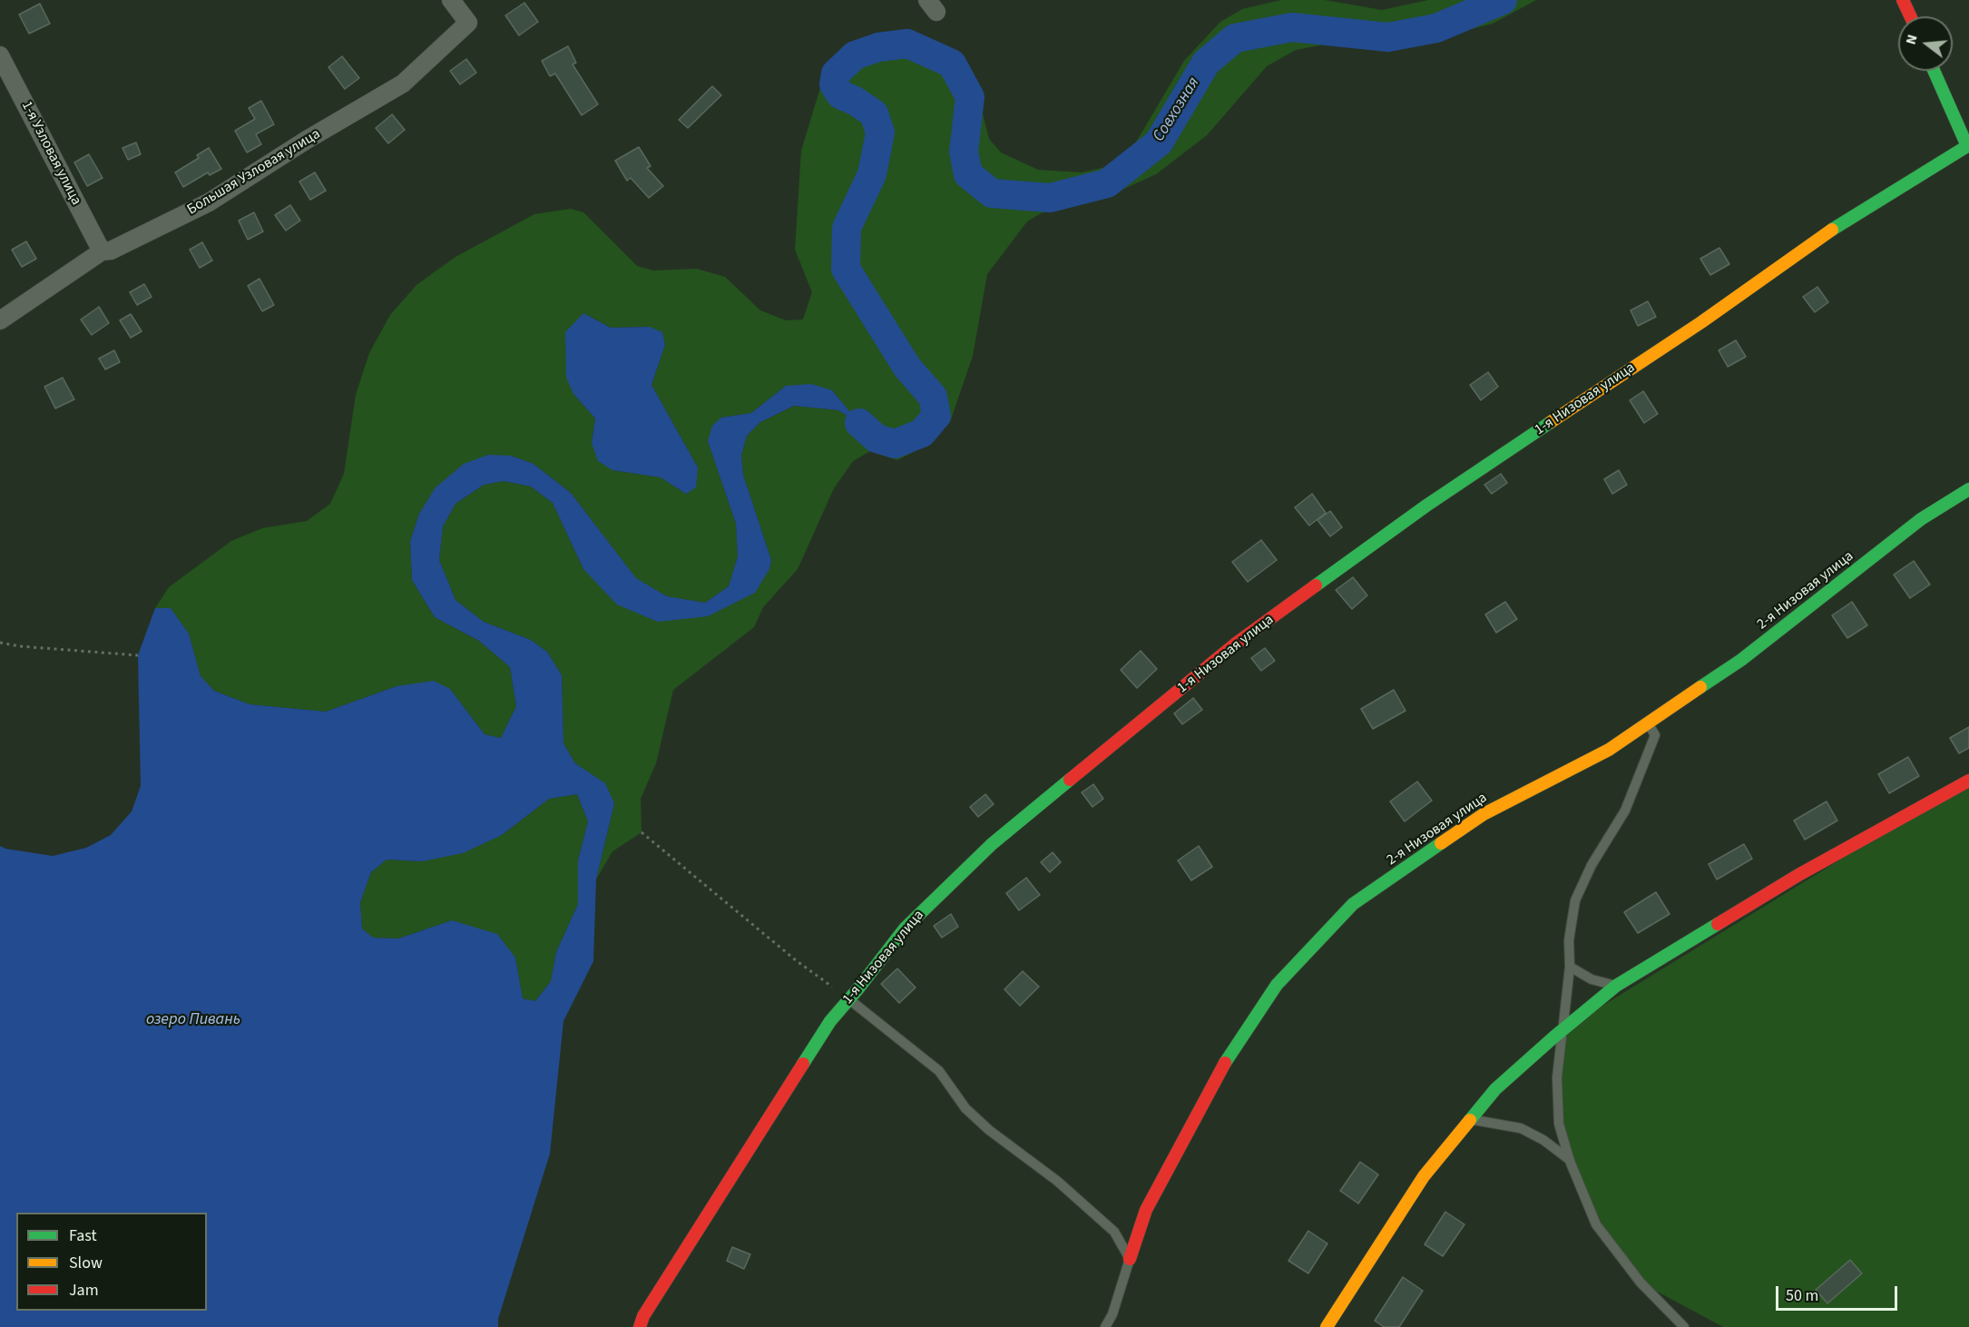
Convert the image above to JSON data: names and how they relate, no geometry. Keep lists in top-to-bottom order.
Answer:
{
  "streets": {
    "street": [
      "1-я Узловая улица",
      "Большая Узловая улица",
      "1-я Низовая улица",
      "2-я Низовая улица"
    ]
  },
  "crossings": [
    ["1-я Узловая улица", "Большая Узловая улица"]
  ],
  "water": ["Совхозная", "озеро Пивань"],
  "legend": ["Fast", "Slow", "Jam"],
  "scale_bar": "50 m",
  "north": "left"
}
